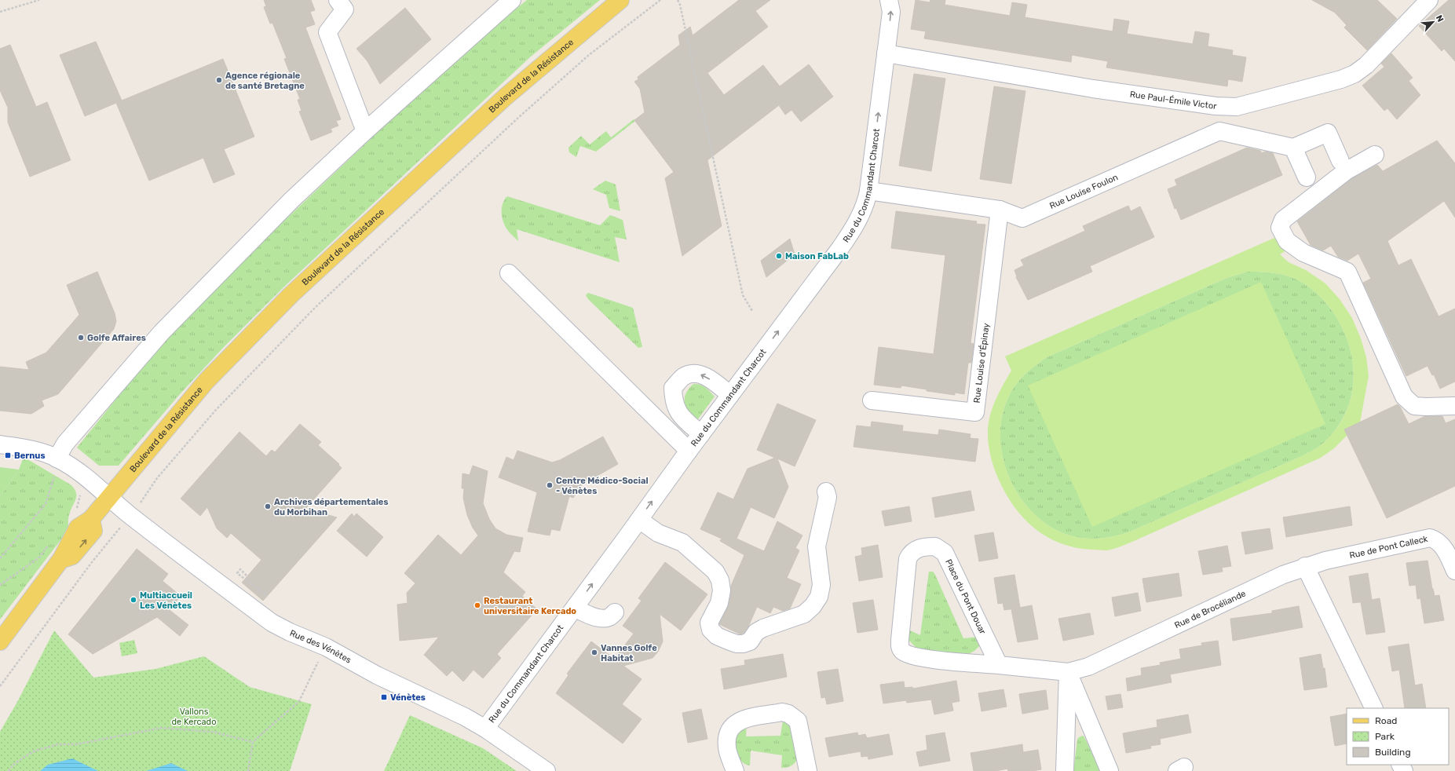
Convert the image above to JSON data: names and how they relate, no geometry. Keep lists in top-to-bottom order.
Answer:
{
  "streets": {
    "main road": ["Boulevard de la Résistance"],
    "street": [
      "Rue Paul-Émile Victor",
      "Rue du Commandant Charcot",
      "Rue Louise Foulon",
      "Rue Louise d'Épinay",
      "Rue de Pont Calleck",
      "Place du Pont Douar",
      "Rue de Brocéliande",
      "Rue des Vénètes"
    ]
  },
  "crossings": [
    ["Boulevard de la Résistance", "Rue des Vénètes"],
    ["Rue Paul-Émile Victor", "Rue du Commandant Charcot"],
    ["Rue du Commandant Charcot", "Rue Louise Foulon"],
    ["Rue du Commandant Charcot", "Rue des Vénètes"],
    ["Rue Louise Foulon", "Rue Louise d'Épinay"],
    ["Rue de Pont Calleck", "Rue de Brocéliande"],
    ["Place du Pont Douar", "Rue de Brocéliande"]
  ],
  "one_way": ["Rue du Commandant Charcot"],
  "parks": ["Vallons de Kercado"],
  "places": {
    "other": [
      "Agence régionale de santé Bretagne",
      "Maison FabLab",
      "Golfe Affaires",
      "Centre Médico-Social - Vénètes",
      "Archives départementales du Morbihan",
      "Multiaccueil Les Vénètes",
      "Restaurant universitaire Kercado",
      "Vannes Golfe Habitat"
    ],
    "transit": ["Bernus", "Vénètes"]
  },
  "legend": ["Road", "Park", "Building"],
  "north": "top right"
}
